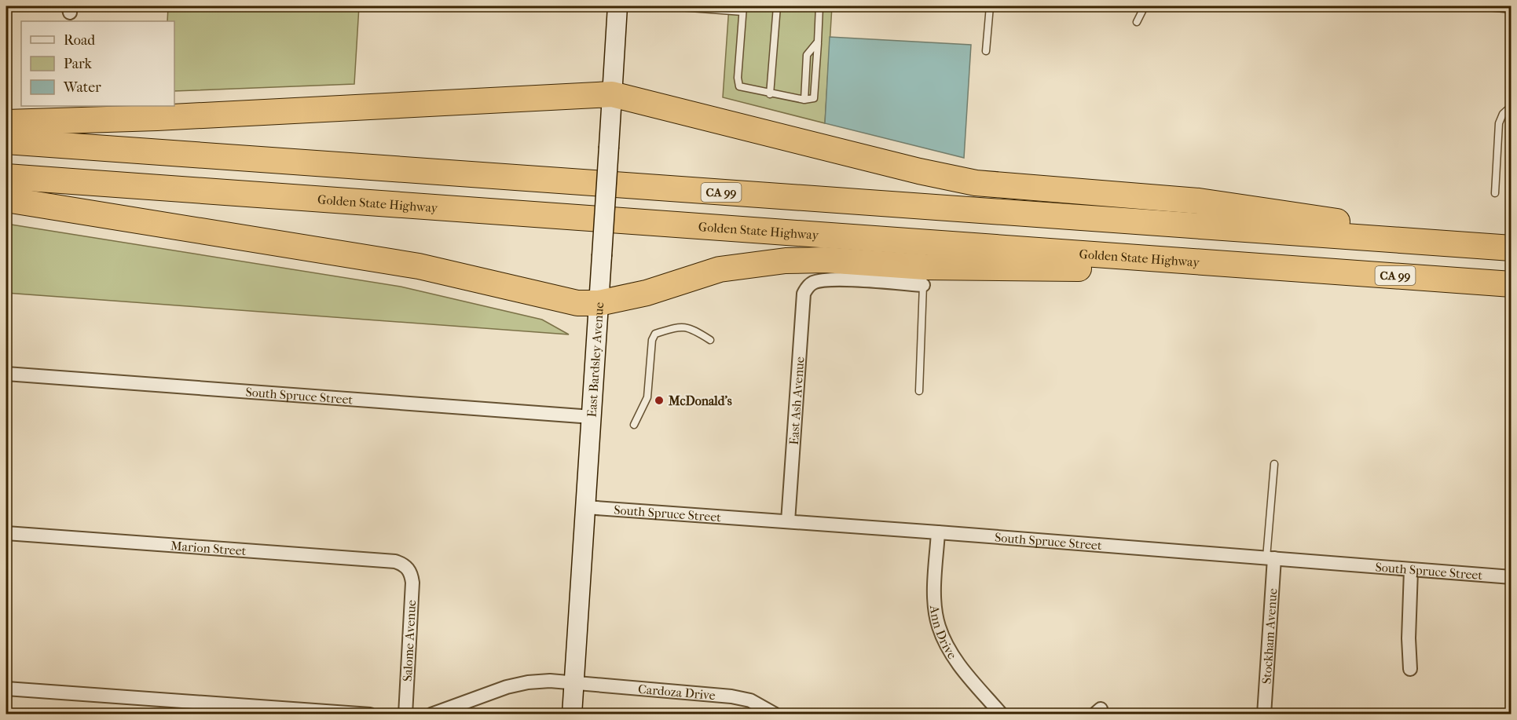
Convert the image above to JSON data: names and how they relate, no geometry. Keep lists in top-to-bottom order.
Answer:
{
  "streets": {
    "highway": ["CA 99", "Golden State Highway"],
    "main road": ["East Bardsley Avenue"],
    "street": [
      "South Spruce Street",
      "East Ash Avenue",
      "Marion Street",
      "Ann Drive",
      "Stockham Avenue",
      "Salome Avenue",
      "Cardoza Drive"
    ]
  },
  "crossings": [
    ["East Bardsley Avenue", "South Spruce Street"],
    ["East Bardsley Avenue", "Cardoza Drive"],
    ["South Spruce Street", "East Ash Avenue"],
    ["South Spruce Street", "Ann Drive"],
    ["South Spruce Street", "Stockham Avenue"],
    ["Marion Street", "Salome Avenue"]
  ],
  "places": ["McDonald's"],
  "legend": ["Road", "Park", "Water"]
}
